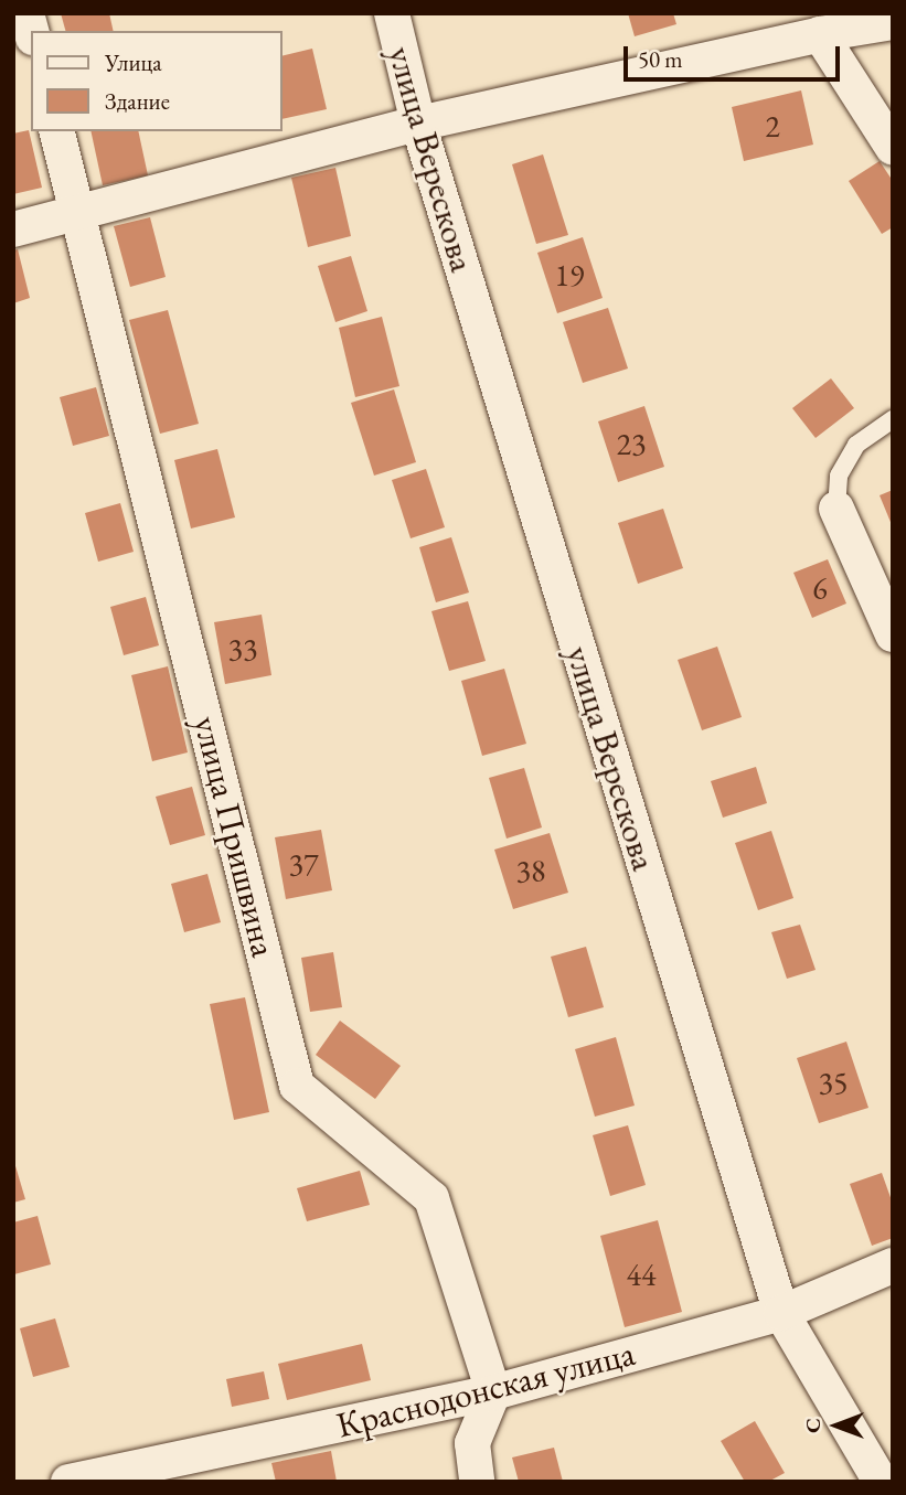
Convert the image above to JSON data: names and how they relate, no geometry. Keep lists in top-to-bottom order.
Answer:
{
  "streets": {
    "street": ["улица Верескова", "улица Пришвина", "Краснодонская улица"]
  },
  "crossings": [
    ["улица Верескова", "Краснодонская улица"],
    ["улица Пришвина", "Краснодонская улица"]
  ],
  "house_numbers": [
    "2",
    "19",
    "23",
    "6",
    "33",
    "37",
    "38",
    "35",
    "44"
  ],
  "legend": ["Улица", "Здание"],
  "scale_bar": "50 m",
  "north": "left"
}
